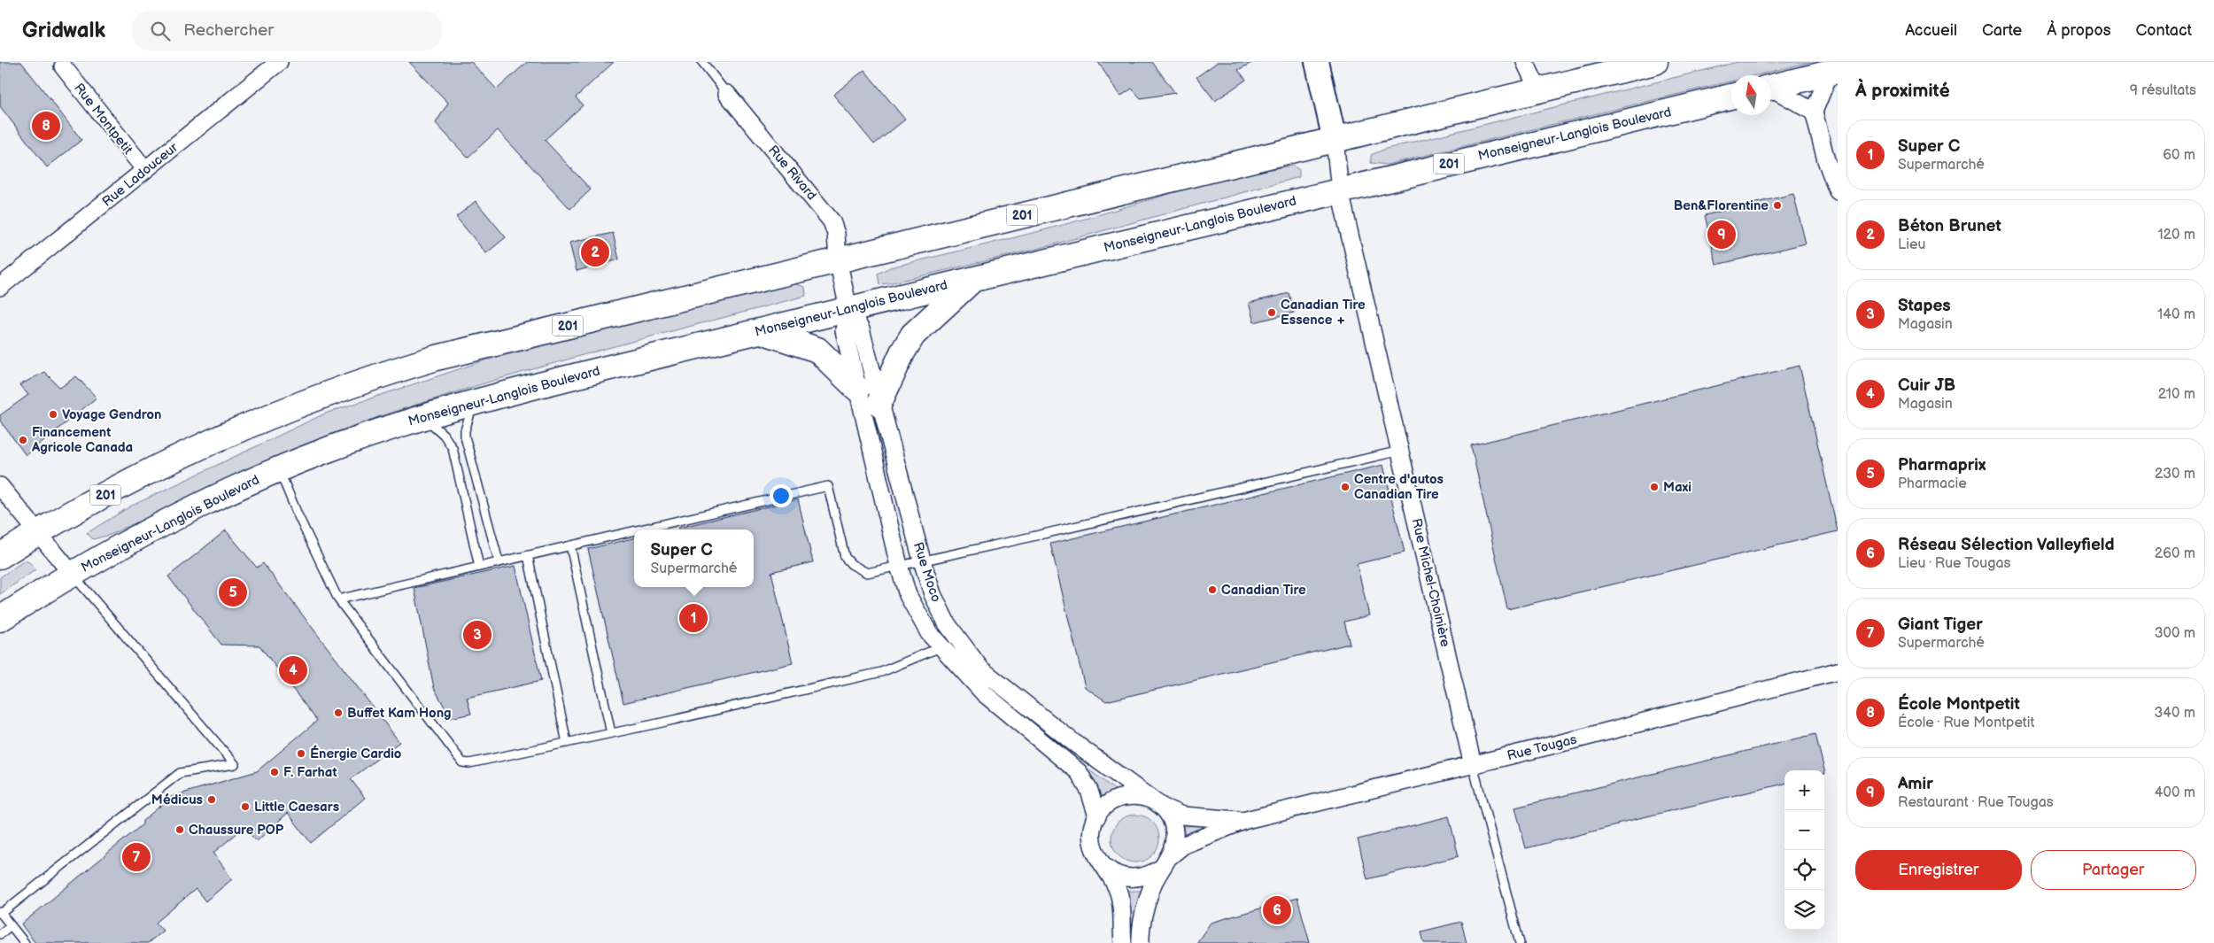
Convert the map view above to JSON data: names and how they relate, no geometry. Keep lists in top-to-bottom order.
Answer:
{
  "streets": {
    "highway": ["Monseigneur-Langlois Boulevard", "201"],
    "street": [
      "Rue Montpetit",
      "Rue Rivard",
      "Rue Ladouceur",
      "Rue Moco",
      "Rue Michel-Choinière",
      "Rue Tougas"
    ]
  },
  "crossings": [
    ["Rue Montpetit", "Rue Ladouceur"],
    ["Monseigneur-Langlois Boulevard", "Rue Moco"],
    ["Monseigneur-Langlois Boulevard", "Rue Michel-Choinière"],
    ["201", "Rue Rivard"],
    ["201", "Rue Moco"],
    ["201", "Rue Michel-Choinière"],
    ["Rue Rivard", "Rue Moco"],
    ["Rue Moco", "Rue Tougas"],
    ["Rue Michel-Choinière", "Rue Tougas"]
  ],
  "places": [
    "Ben&Florentine",
    "Canadian Tire Essence +",
    "Voyage Gendron",
    "Financement Agricole Canada",
    "Centre d'autos Canadian Tire",
    "Maxi",
    "Canadian Tire",
    "Buffet Kam Hong",
    "Énergie Cardio",
    "F. Farhat",
    "Médicus",
    "Little Caesars",
    "Chaussure POP"
  ],
  "north": "top",
  "page": {
    "header": "Gridwalk",
    "search": "Rechercher",
    "nav": [
      "Accueil",
      "Carte",
      "À propos",
      "Contact"
    ],
    "heading": ["À proximité", "9 résultats"],
    "pins": [
      "8",
      "9",
      "2",
      "5",
      "1",
      "3",
      "4",
      "7",
      "6"
    ],
    "list": [
      {
        "mark": "1",
        "name": "Super C",
        "note": "Supermarché",
        "value": "60 m"
      },
      {
        "mark": "2",
        "name": "Béton Brunet",
        "note": "Lieu",
        "value": "120 m"
      },
      {
        "mark": "3",
        "name": "Stapes",
        "note": "Magasin",
        "value": "140 m"
      },
      {
        "mark": "4",
        "name": "Cuir JB",
        "note": "Magasin",
        "value": "210 m"
      },
      {
        "mark": "5",
        "name": "Pharmaprix",
        "note": "Pharmacie",
        "value": "230 m"
      },
      {
        "mark": "6",
        "name": "Réseau Sélection Valleyfield",
        "note": "Lieu · Rue Tougas",
        "value": "260 m"
      },
      {
        "mark": "7",
        "name": "Giant Tiger",
        "note": "Supermarché",
        "value": "300 m"
      },
      {
        "mark": "8",
        "name": "École Montpetit",
        "note": "École · Rue Montpetit",
        "value": "340 m"
      },
      {
        "mark": "9",
        "name": "Amir",
        "note": "Restaurant · Rue Tougas",
        "value": "400 m"
      }
    ],
    "popup": ["Super C", "Supermarché"],
    "map_buttons": ["+", "−"],
    "buttons": ["Enregistrer", "Partager"]
  }
}
